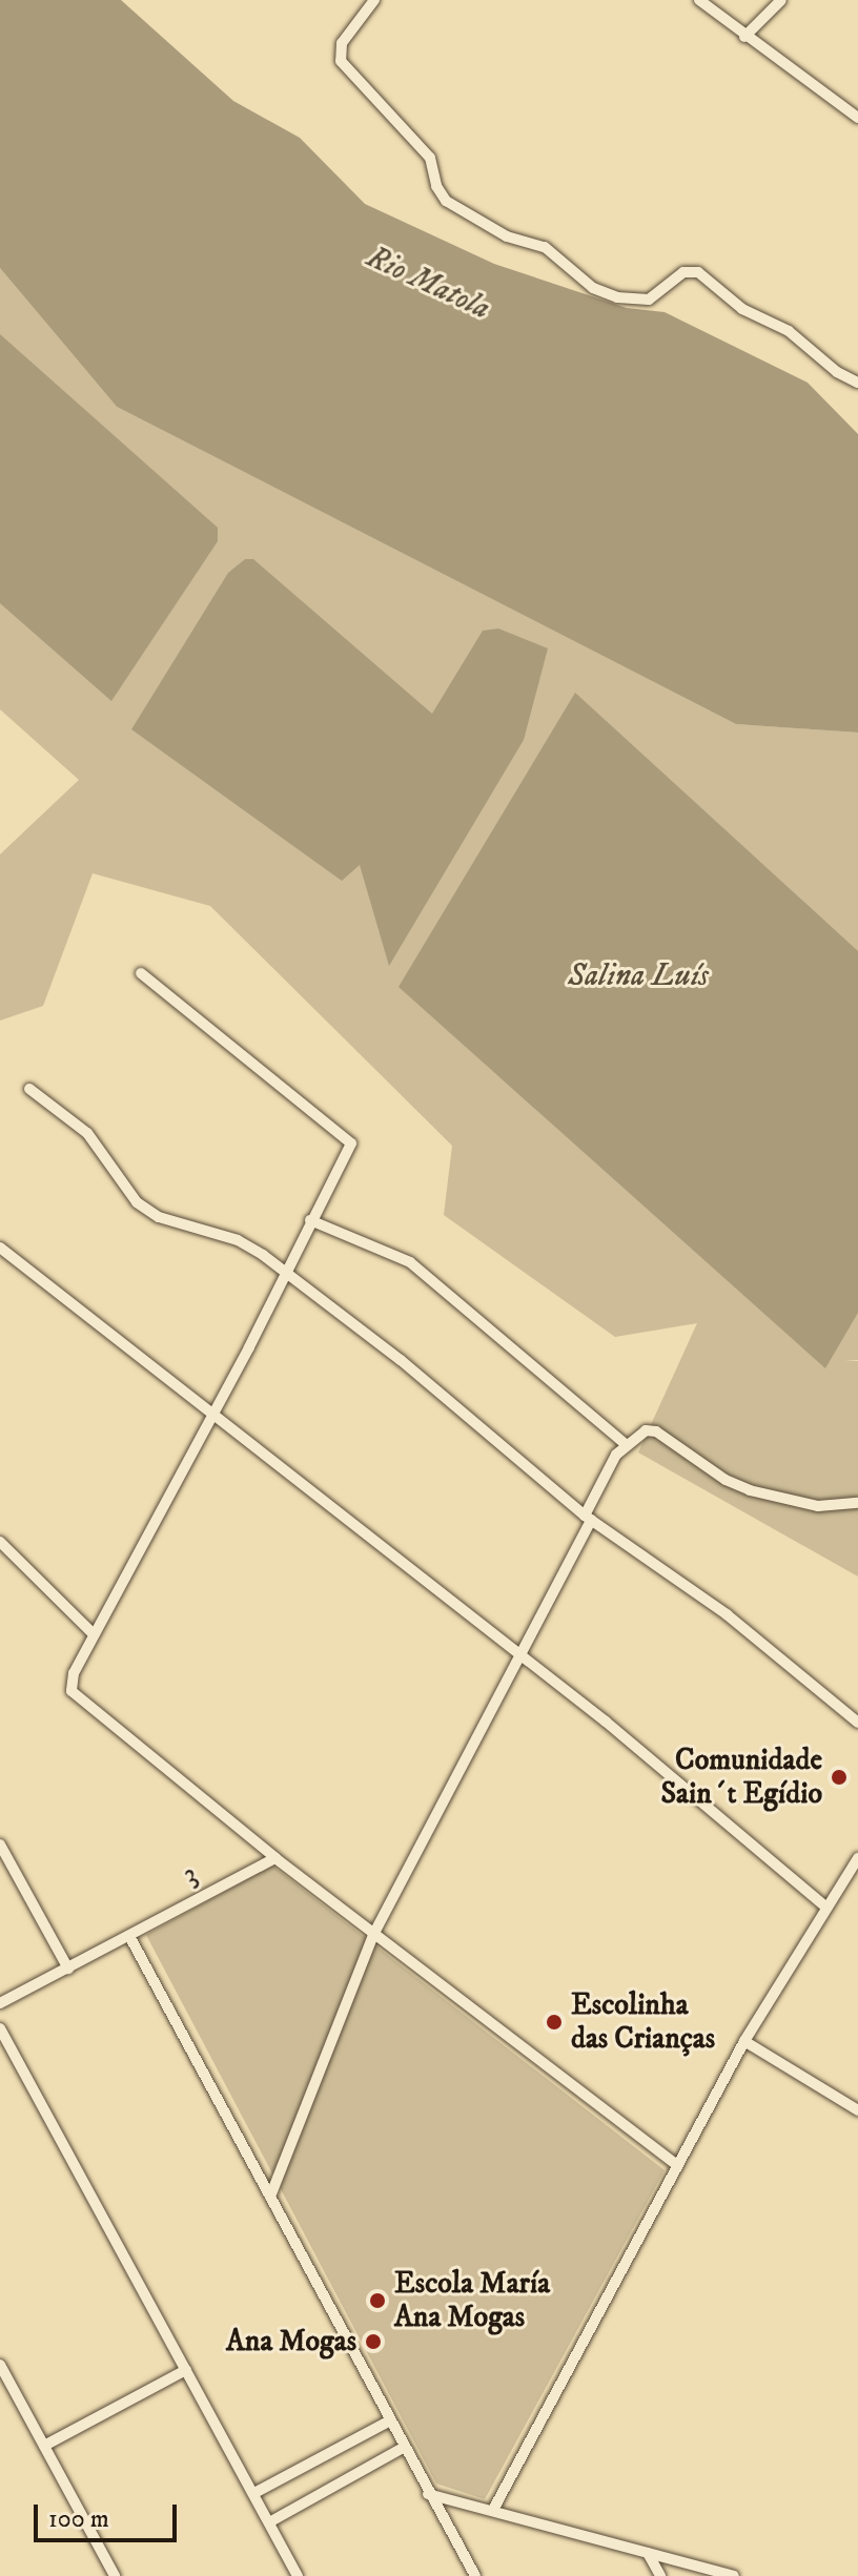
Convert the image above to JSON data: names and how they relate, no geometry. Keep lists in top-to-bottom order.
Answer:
{
  "streets": {
    "street": ["3"]
  },
  "water": ["Rio Matola", "Salina Luís"],
  "places": [
    "Comunidade Sain´t Egídio",
    "Escolinha das Crianças",
    "Escola María Ana Mogas",
    "Ana Mogas"
  ],
  "scale_bar": "100 m"
}
